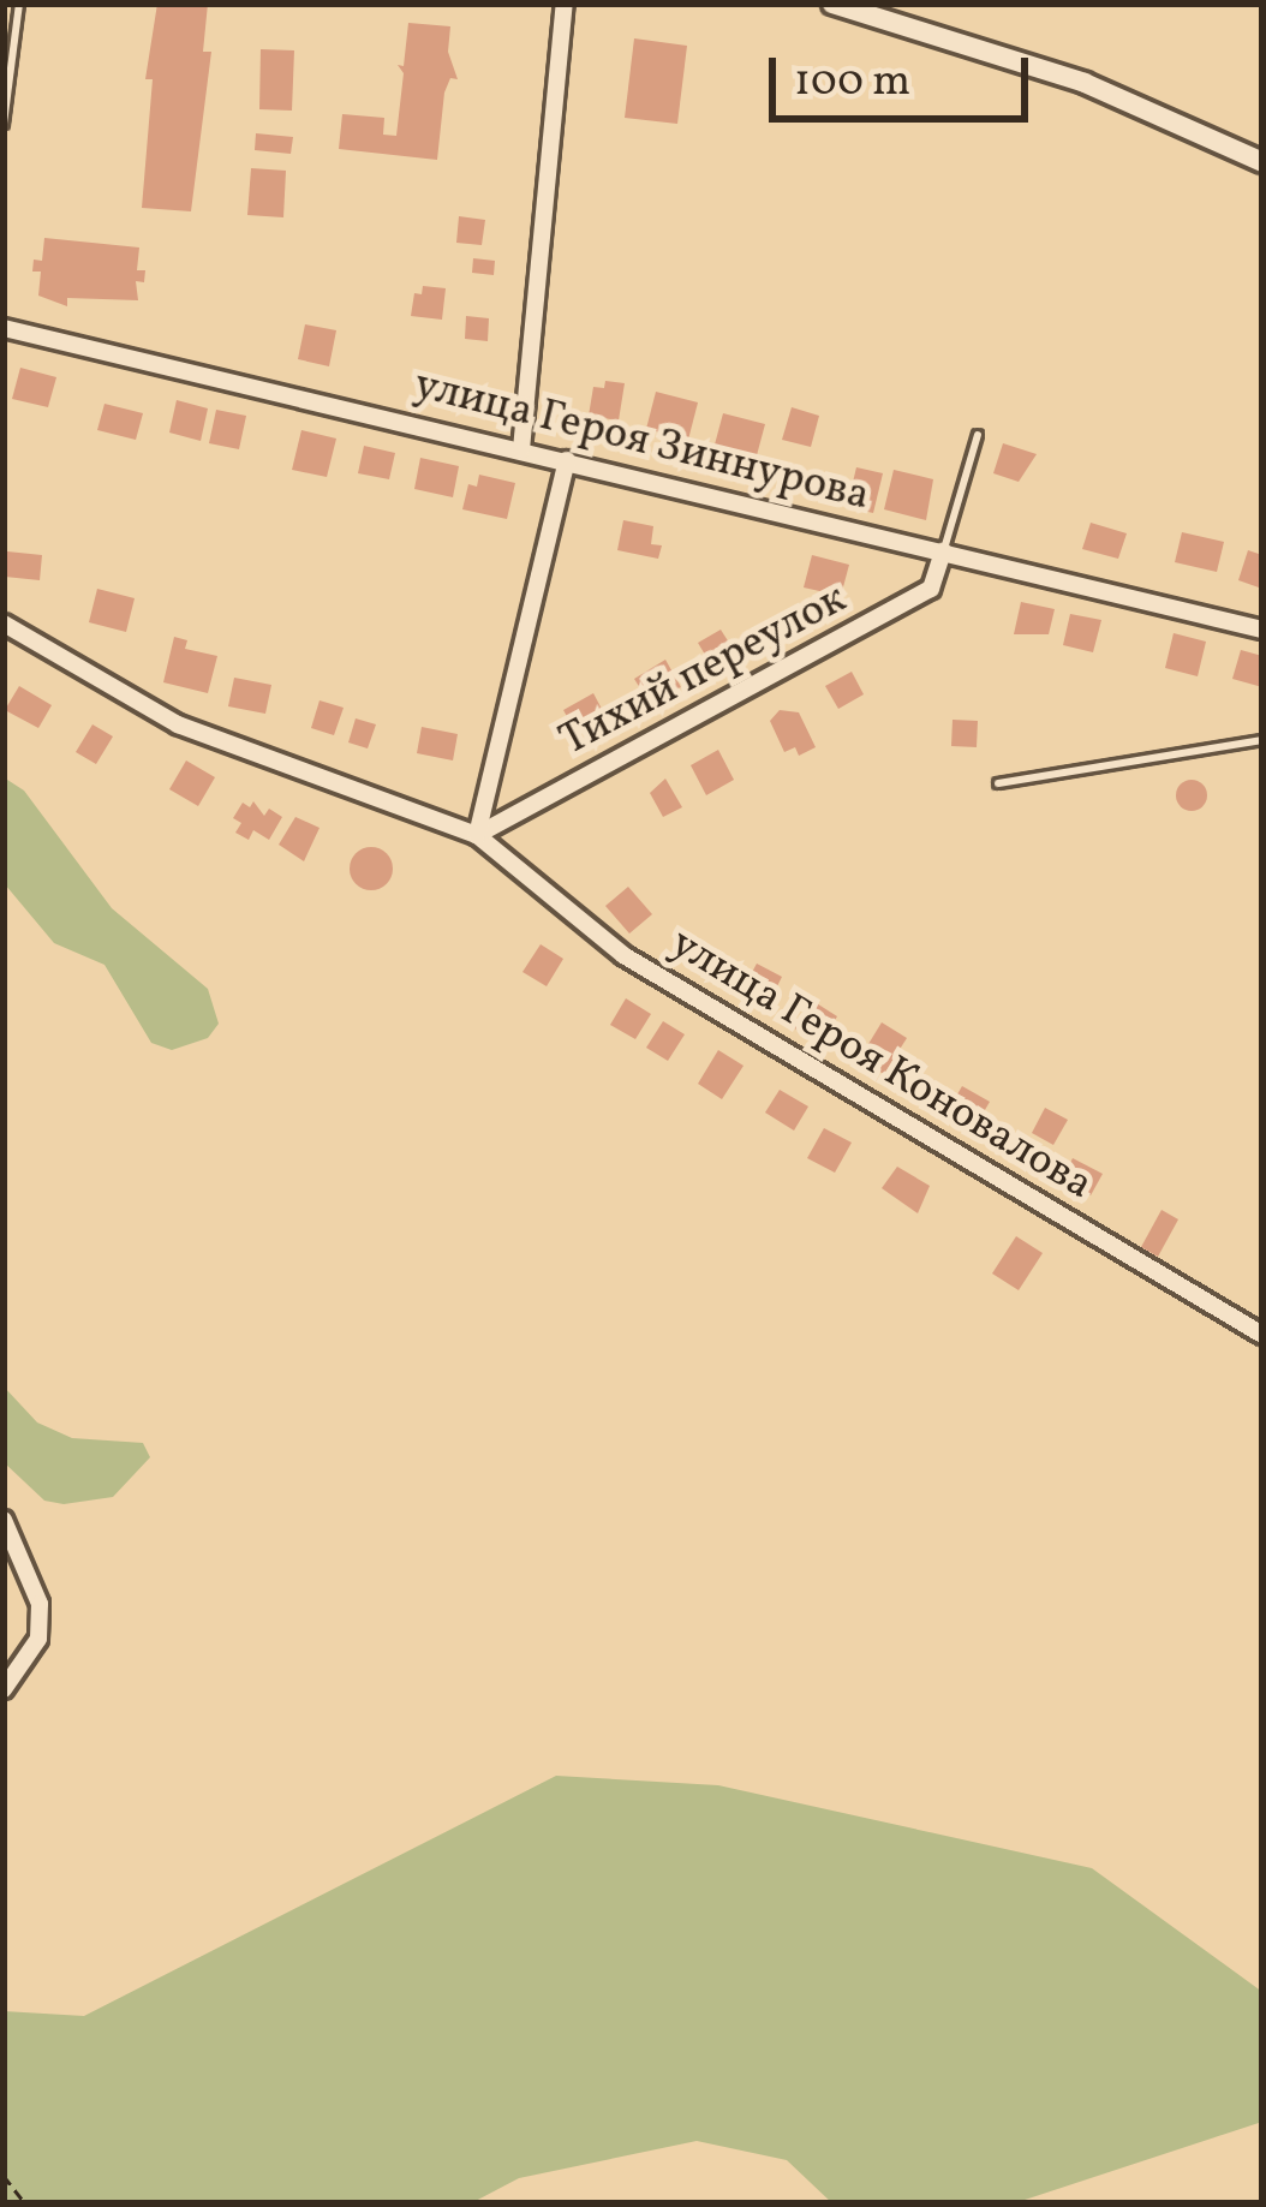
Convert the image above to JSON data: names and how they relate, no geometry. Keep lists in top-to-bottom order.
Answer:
{
  "streets": {
    "street": ["улица Героя Зиннурова", "Тихий переулок", "улица Героя Коновалова"]
  },
  "crossings": [
    ["улица Героя Зиннурова", "Тихий переулок"],
    ["Тихий переулок", "улица Героя Коновалова"]
  ],
  "scale_bar": "100 m"
}
